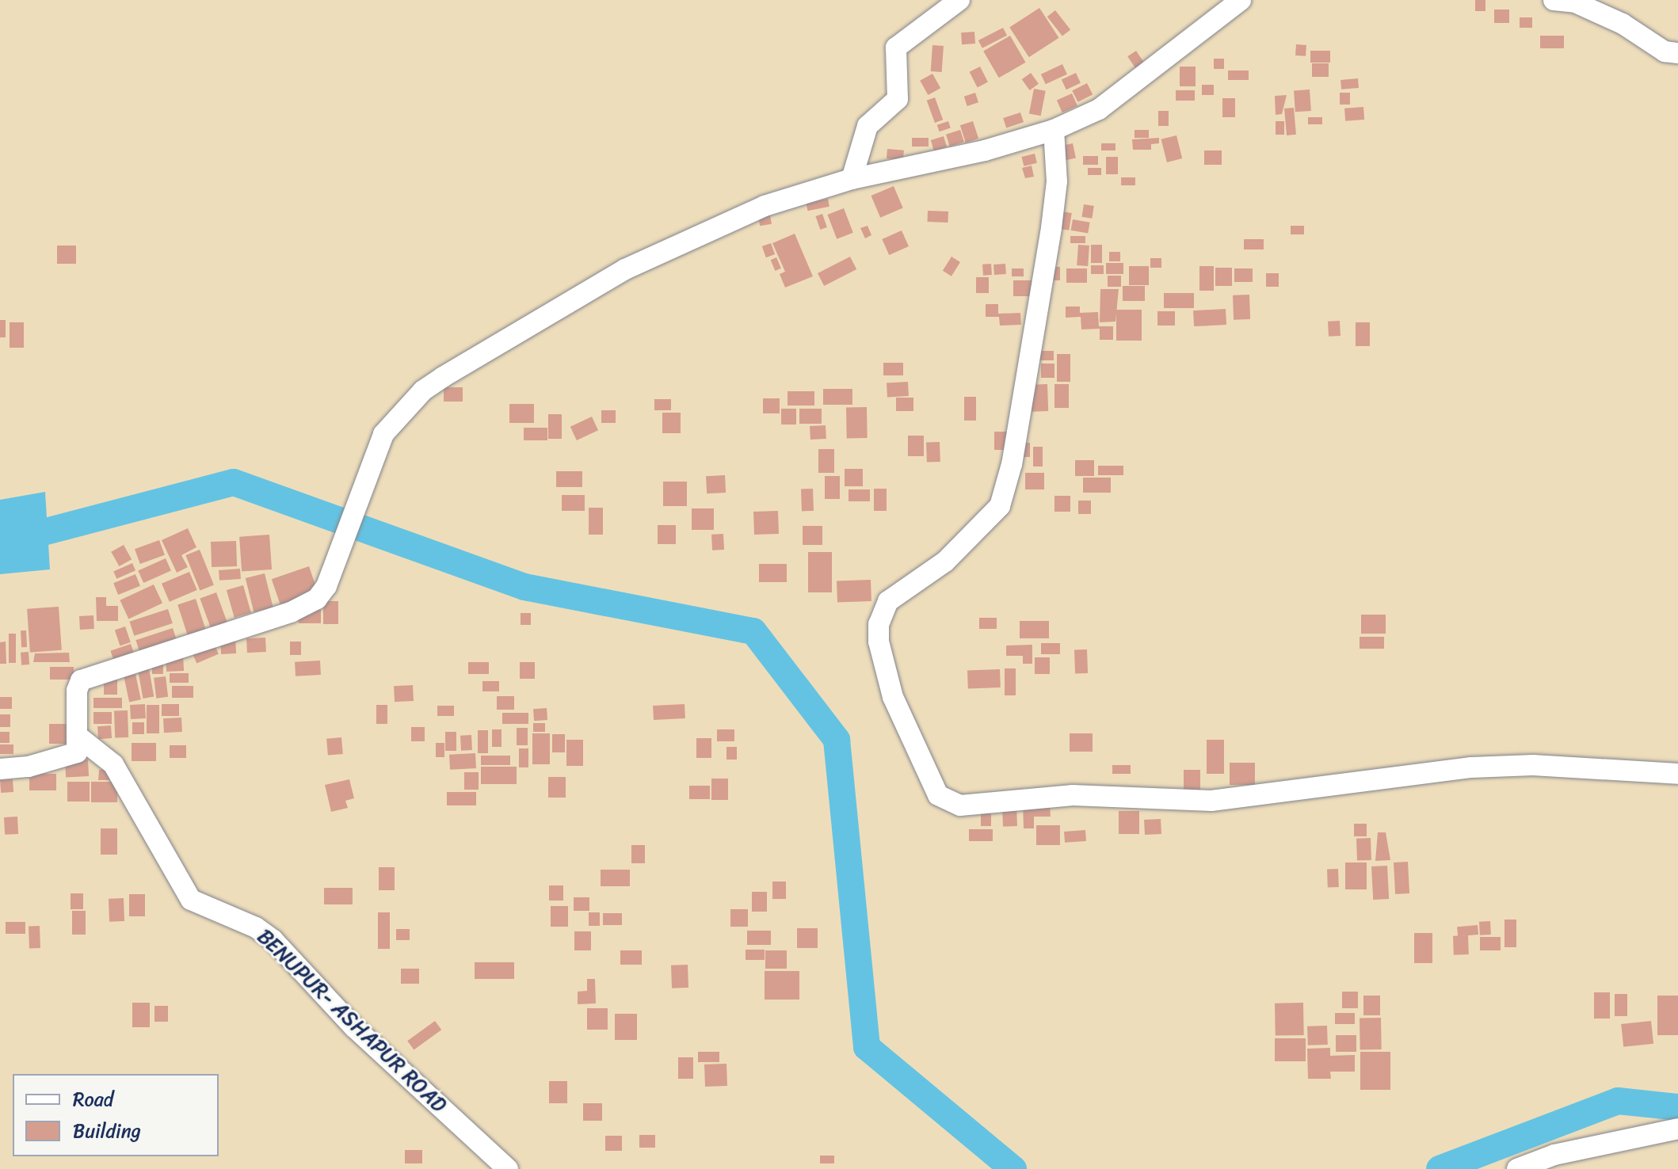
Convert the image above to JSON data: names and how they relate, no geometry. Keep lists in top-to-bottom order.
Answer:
{
  "streets": {
    "street": ["BENUPUR- ASHAPUR ROAD"]
  },
  "legend": ["Road", "Building"]
}
